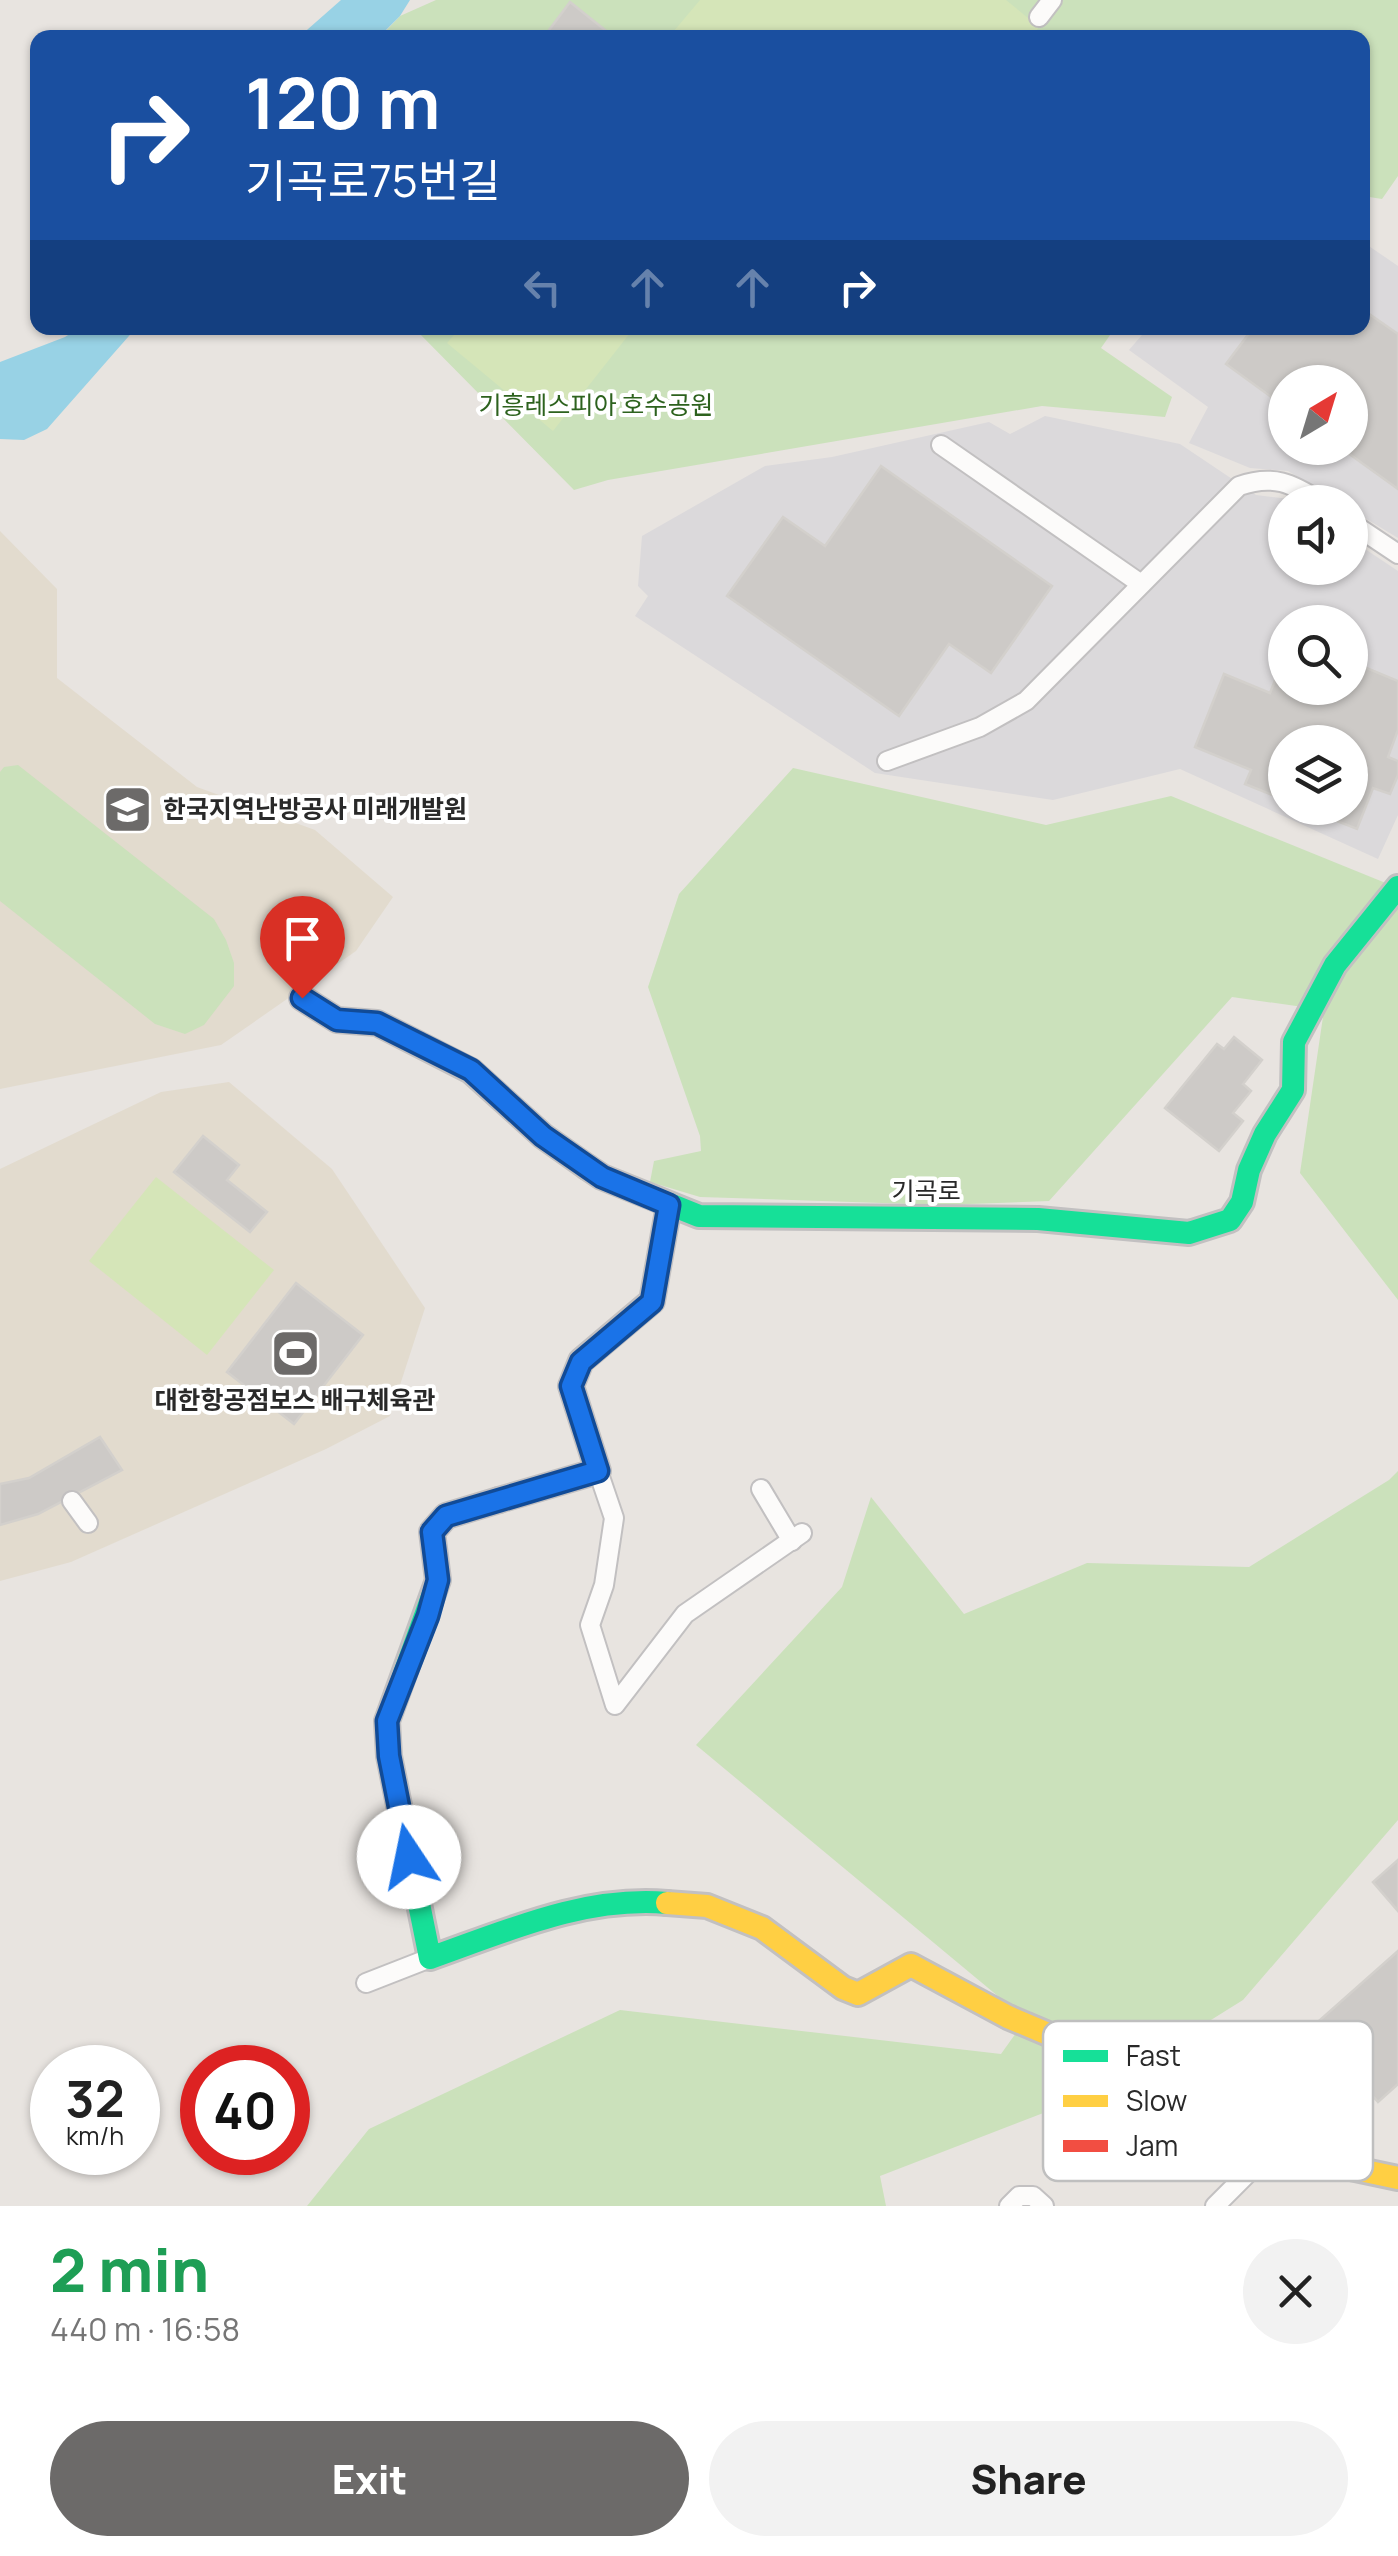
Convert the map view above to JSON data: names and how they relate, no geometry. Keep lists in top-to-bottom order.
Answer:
{
  "streets": {
    "street": ["기곡로"]
  },
  "parks": ["기흥레스피아 호수공원"],
  "places": {
    "school or university": ["한국지역난방공사 미래개발원"],
    "sports": ["대한항공점보스 배구체육관"]
  },
  "legend": ["Fast", "Slow", "Jam"],
  "north": "top right",
  "page": {
    "turn": ["120 m", "기곡로75번길"],
    "speed": "32 km/h",
    "limit": "40",
    "heading": ["2 min", "440 m · 16:58"],
    "buttons": ["Exit", "Share"]
  }
}
